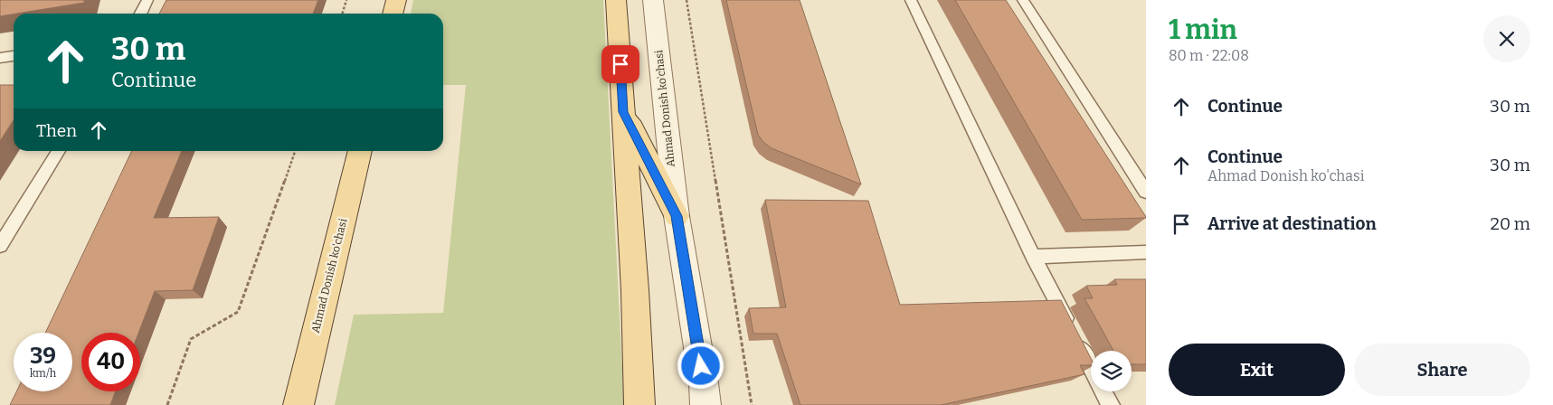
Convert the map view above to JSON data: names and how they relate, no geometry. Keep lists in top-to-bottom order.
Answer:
{
  "streets": {
    "main road": ["Ahmad Donish ko'chasi"]
  },
  "page": {
    "heading": ["1 min", "80 m · 22:08"],
    "turn": ["30 m", "Continue"],
    "list": [
      {
        "name": "Continue",
        "value": "30 m"
      },
      {
        "name": "Continue",
        "note": "Ahmad Donish ko'chasi",
        "value": "30 m"
      },
      {
        "name": "Arrive at destination",
        "value": "20 m"
      }
    ],
    "then": "Then",
    "speed": "39 km/h",
    "limit": "40",
    "buttons": ["Exit", "Share"]
  }
}
